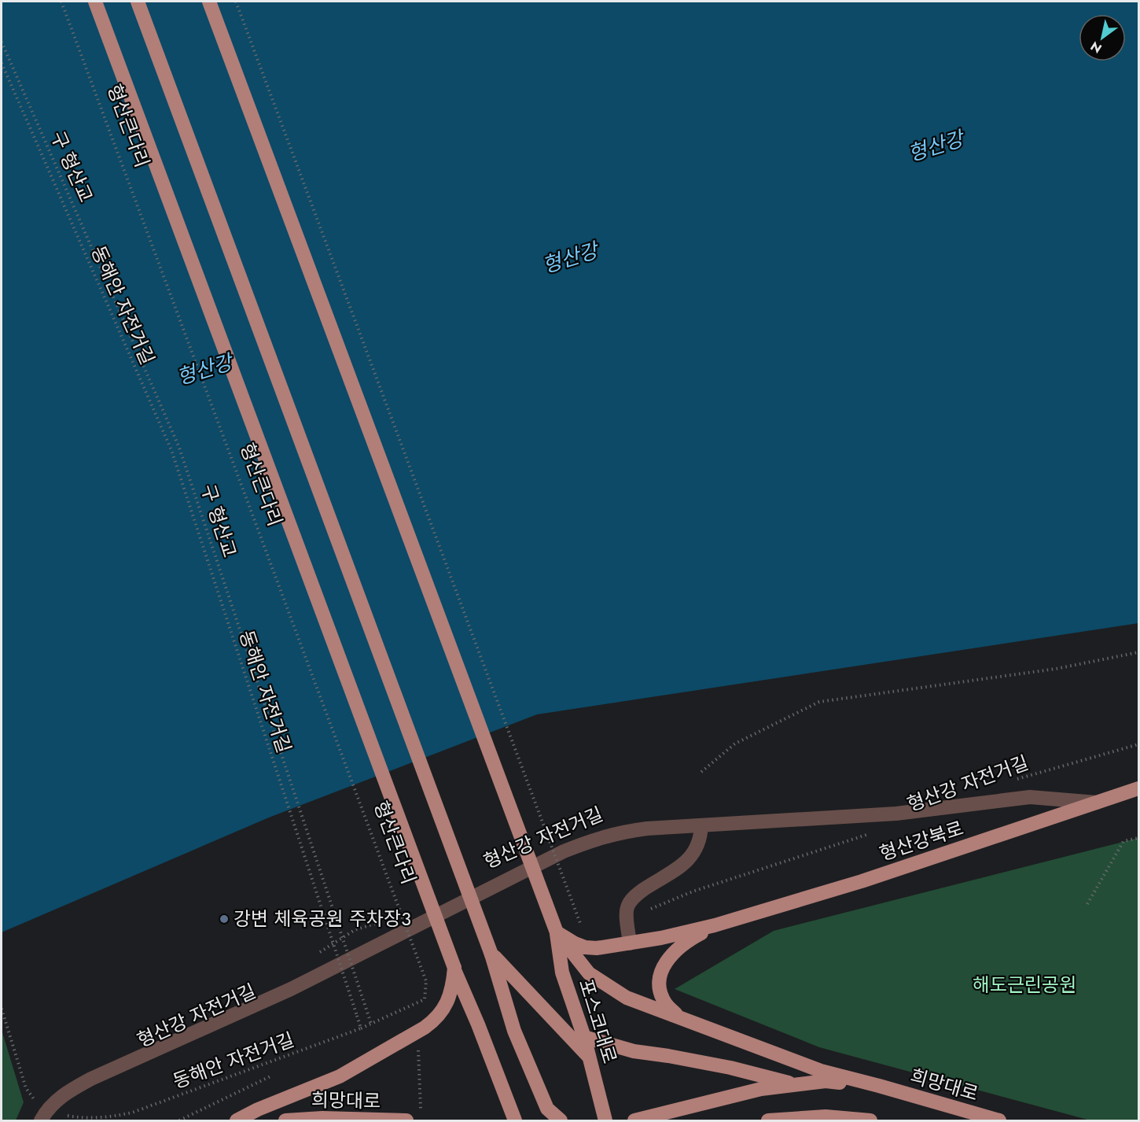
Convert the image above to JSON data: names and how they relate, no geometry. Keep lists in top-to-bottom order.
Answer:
{
  "streets": {
    "main road": [
      "형산큰다리",
      "형산강북로",
      "포스코대로",
      "희망대로"
    ],
    "path": ["구 형산교", "동해안 자전거길", "형산강 자전거길"]
  },
  "crossings": [
    ["형산큰다리", "구 형산교"],
    ["형산강북로", "포스코대로"]
  ],
  "water": ["형산강"],
  "parks": ["해도근린공원"],
  "places": ["강변 체육공원 주차장3"],
  "north": "bottom left"
}
